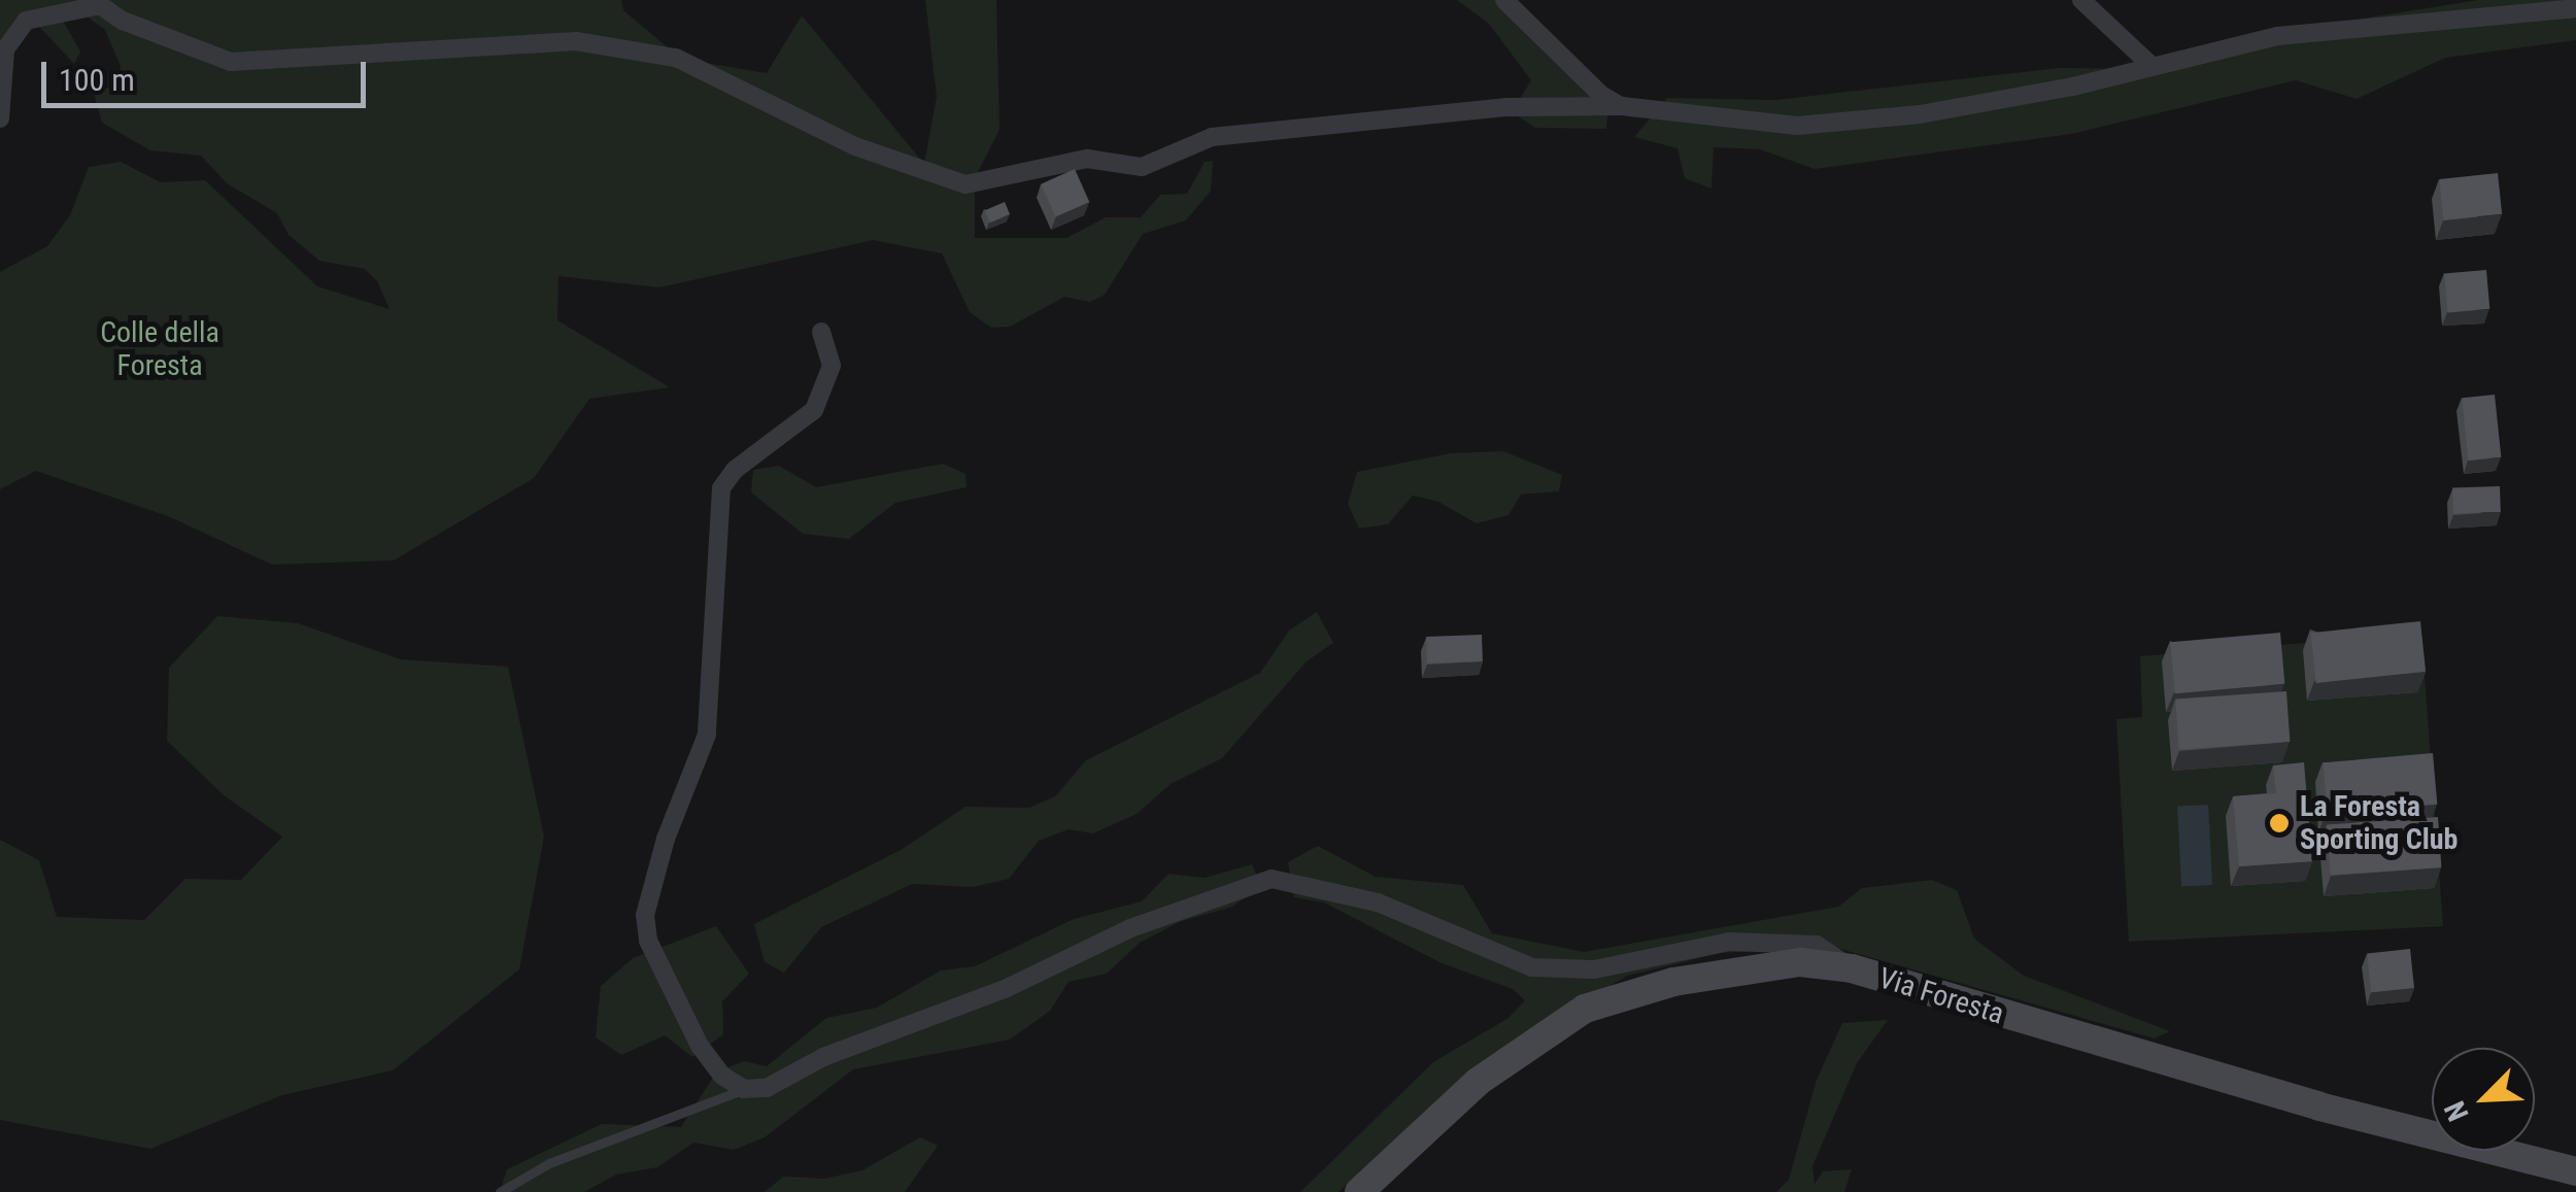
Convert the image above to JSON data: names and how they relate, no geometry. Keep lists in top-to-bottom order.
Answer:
{
  "streets": {
    "main road": ["Via Foresta"]
  },
  "parks": ["Colle della Foresta"],
  "places": ["La Foresta Sporting Club"],
  "scale_bar": "100 m",
  "north": "bottom left"
}
